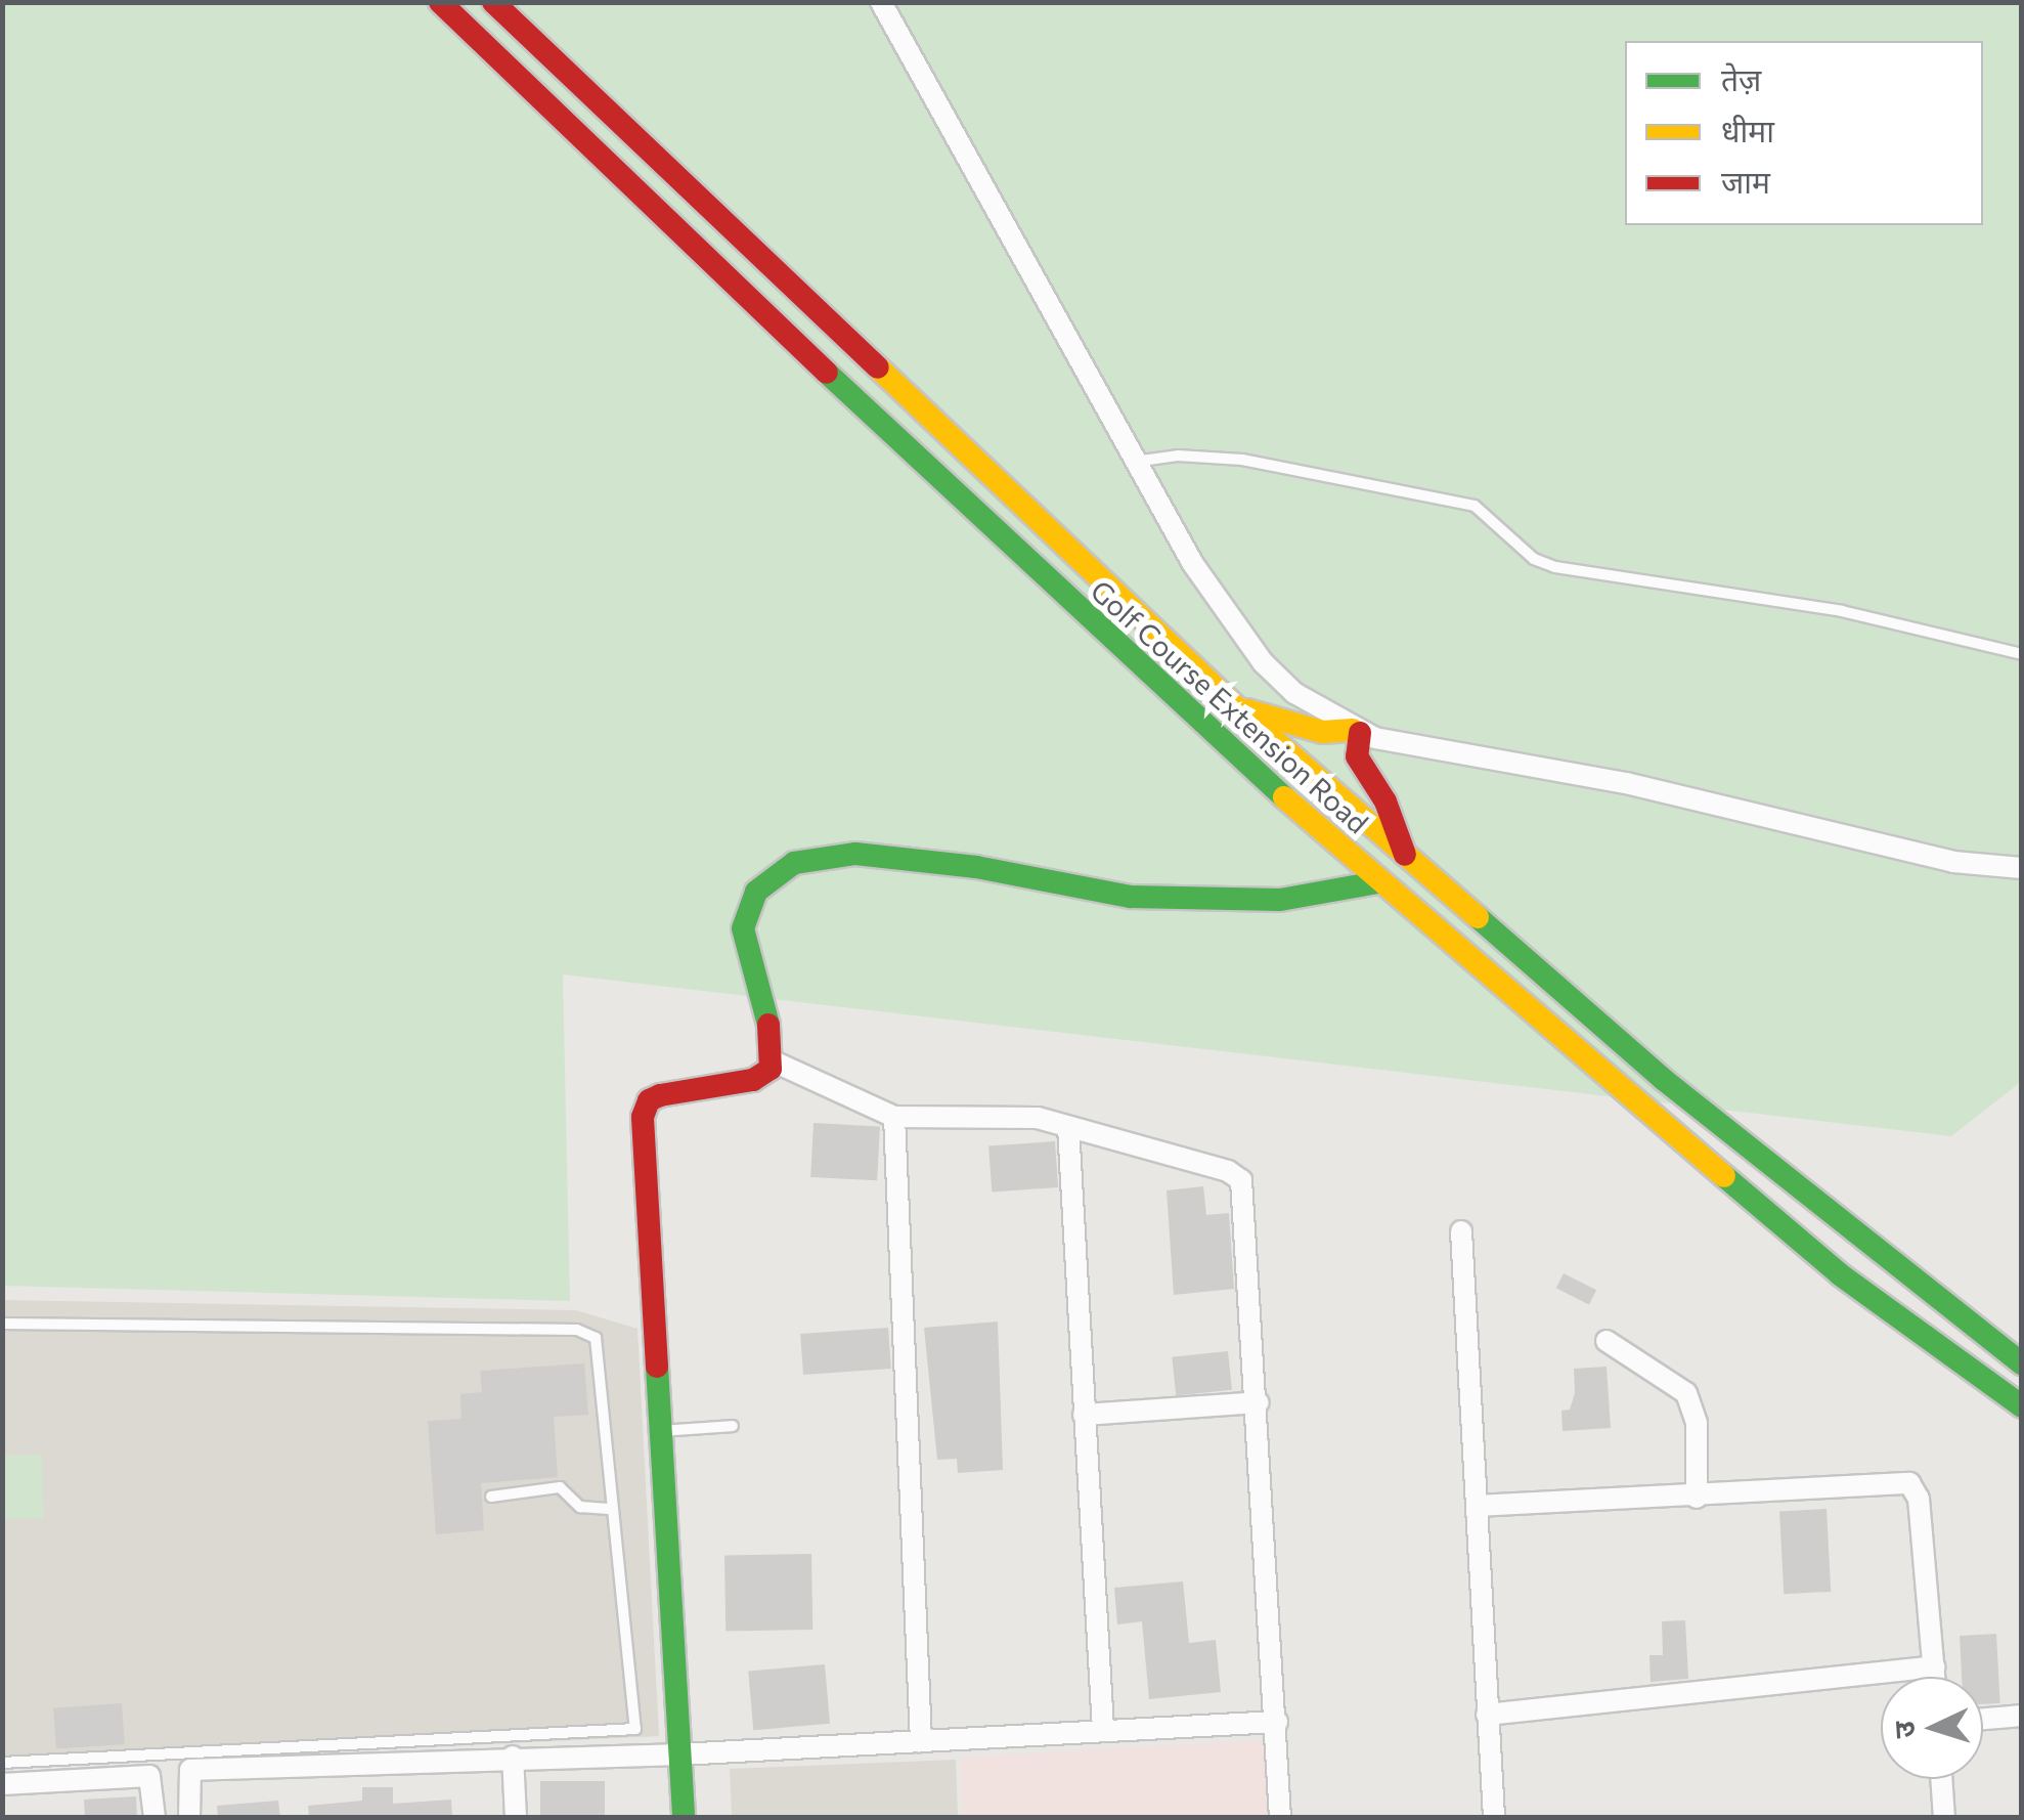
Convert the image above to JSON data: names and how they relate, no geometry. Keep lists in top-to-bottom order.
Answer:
{
  "streets": {
    "main road": ["Golf Course Extension Road"]
  },
  "legend": ["तेज़", "धीमा", "जाम"],
  "north": "left"
}
